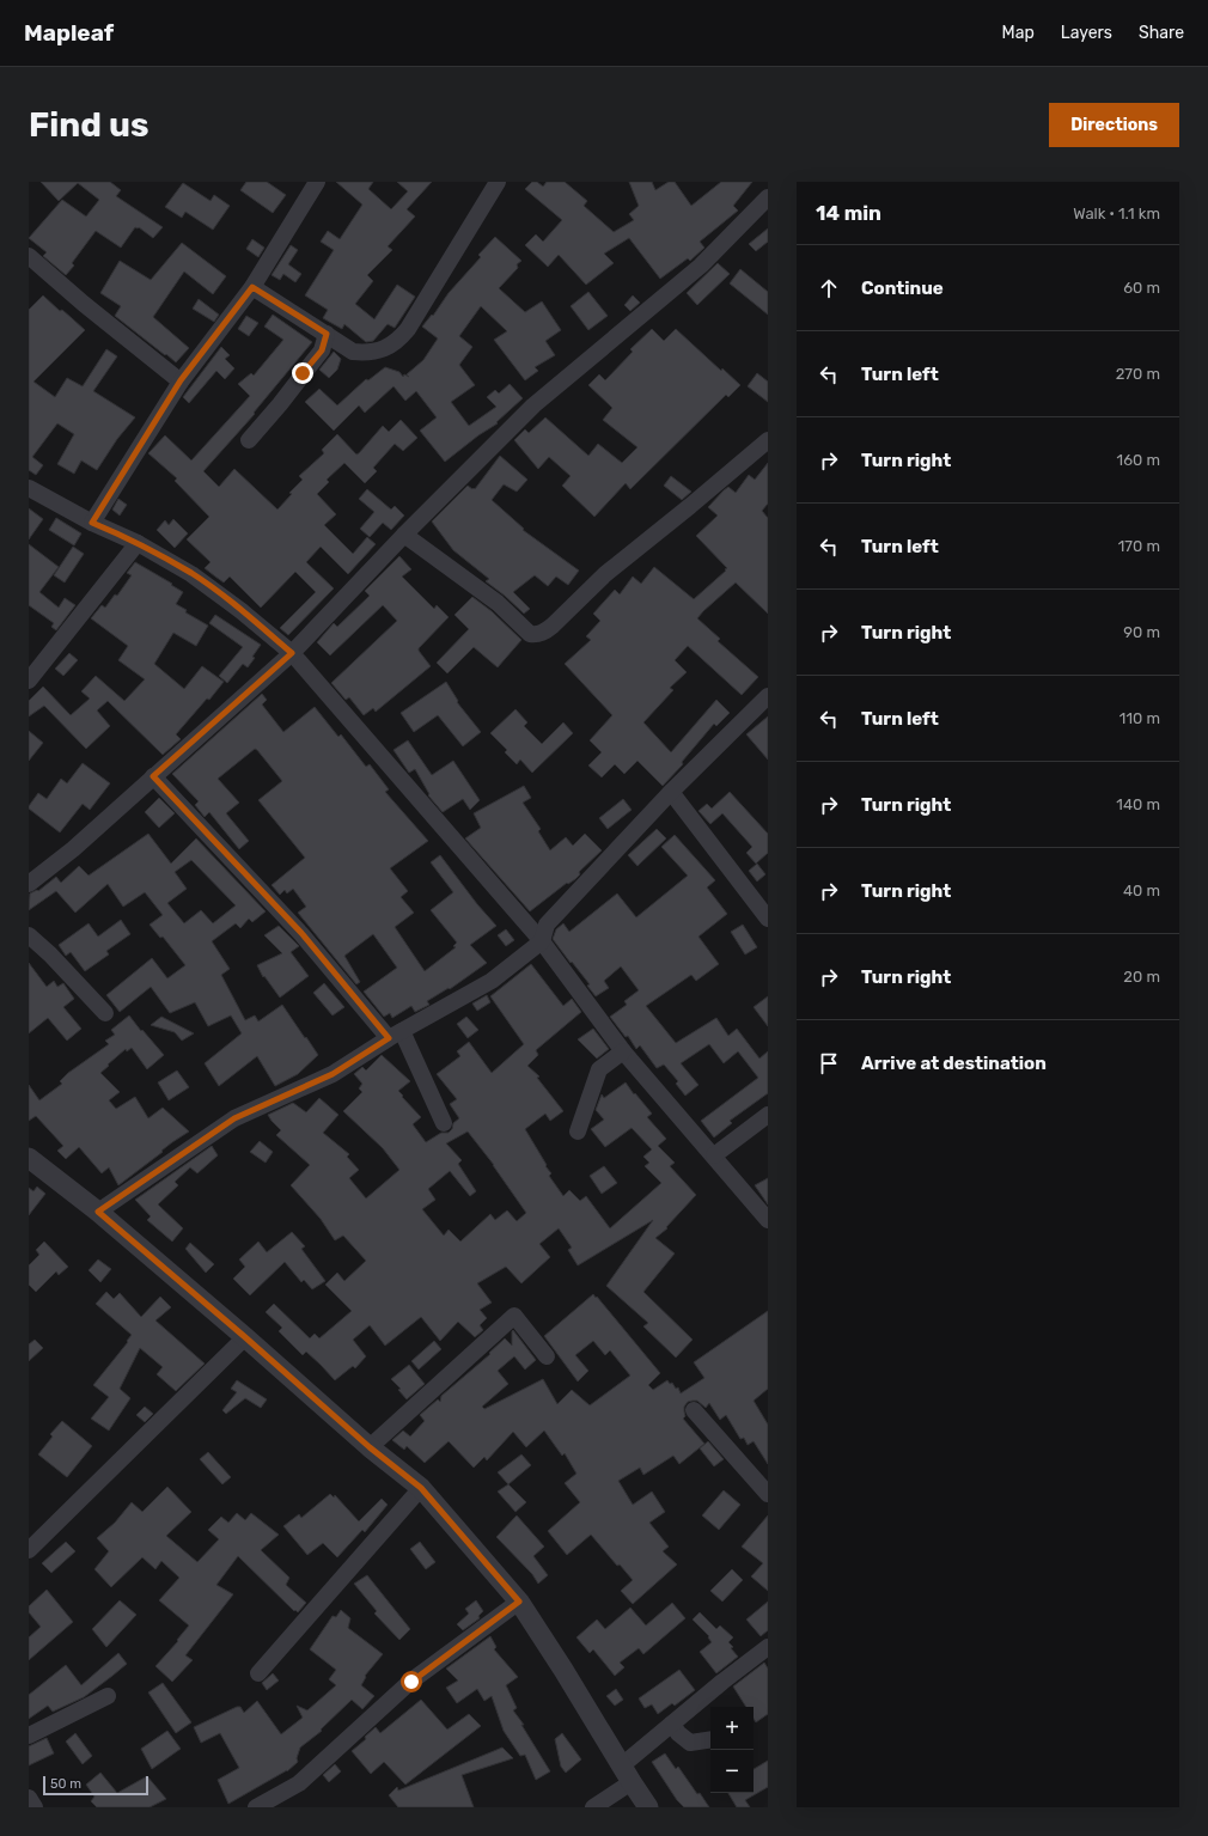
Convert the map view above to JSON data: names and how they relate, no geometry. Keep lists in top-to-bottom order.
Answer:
{
  "scale_bar": "50 m",
  "page": {
    "header": "Mapleaf",
    "nav": ["Map", "Layers", "Share"],
    "buttons": "Directions",
    "title": "Find us",
    "heading": ["14 min", "Walk · 1.1 km"],
    "list": [
      ["Continue", "60 m"],
      ["Turn left", "270 m"],
      ["Turn right", "160 m"],
      ["Turn left", "170 m"],
      ["Turn right", "90 m"],
      ["Turn left", "110 m"],
      ["Turn right", "140 m"],
      ["Turn right", "40 m"],
      ["Turn right", "20 m"],
      "Arrive at destination"
    ],
    "map_buttons": ["+", "−"],
    "scale": "50 m"
  }
}
